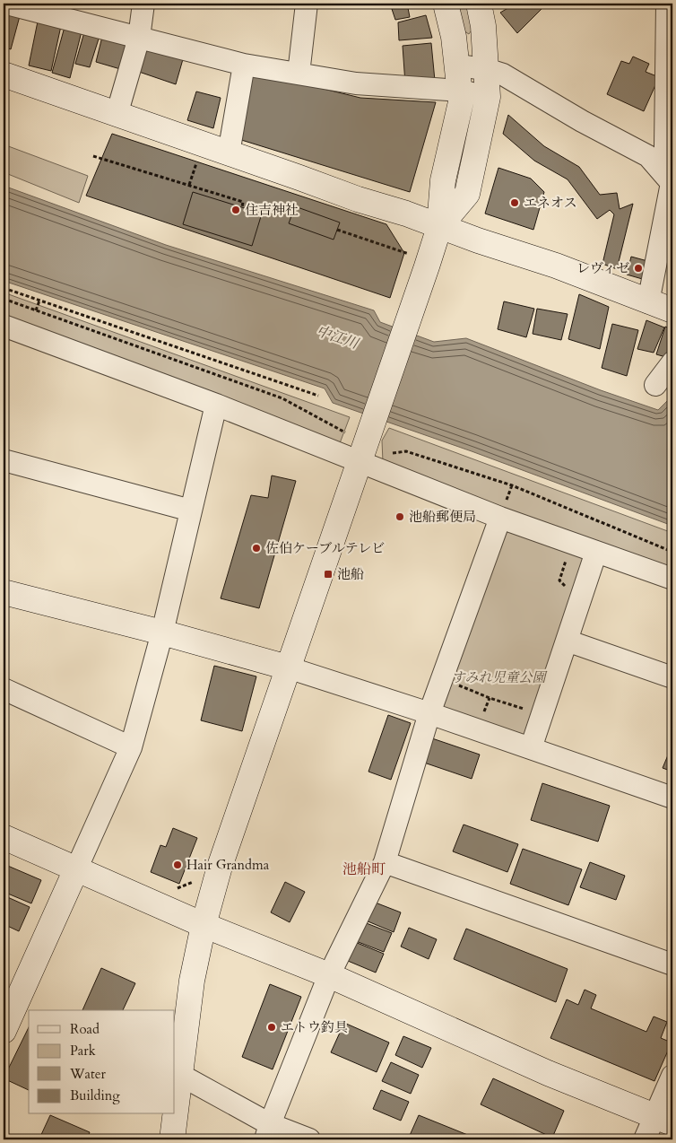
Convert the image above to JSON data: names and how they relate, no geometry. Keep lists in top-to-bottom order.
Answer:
{
  "districts": ["池船町"],
  "water": ["中江川"],
  "parks": ["すみれ児童公園"],
  "places": {
    "other": [
      "エネオス",
      "住吉神社",
      "レヴィゼ",
      "池船郵便局",
      "佐伯ケーブルテレビ",
      "Hair Grandma",
      "エトウ釣具"
    ],
    "transit": ["池船"]
  },
  "legend": [
    "Road",
    "Park",
    "Water",
    "Building"
  ]
}
